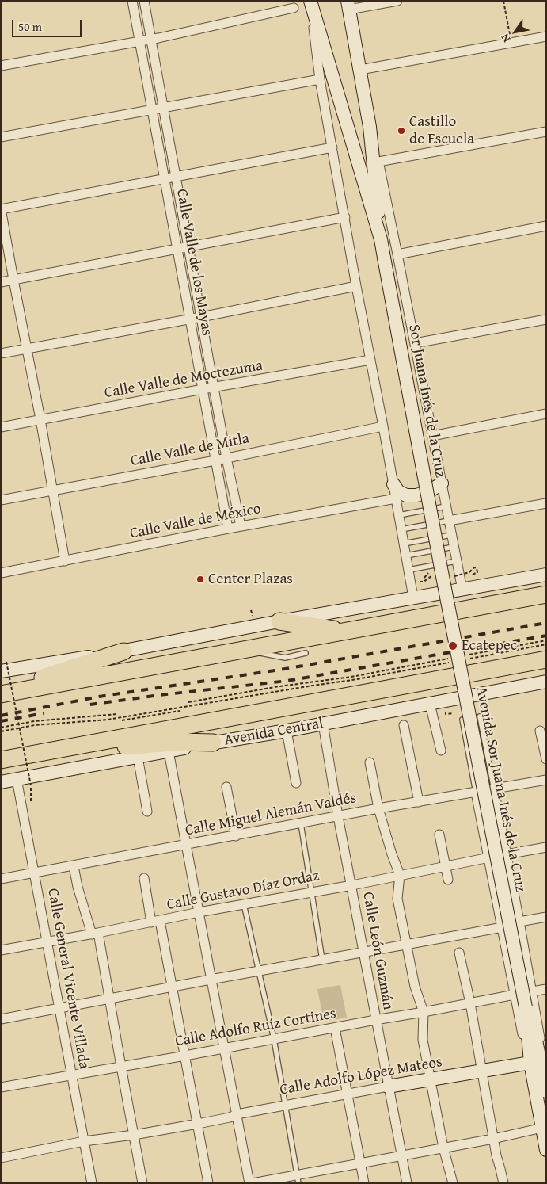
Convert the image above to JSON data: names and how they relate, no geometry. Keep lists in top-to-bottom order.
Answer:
{
  "streets": {
    "highway": ["Avenida Central"],
    "street": [
      "Calle Valle de los Mayas",
      "Calle Valle de Moctezuma",
      "Sor Juana Inés de la Cruz",
      "Calle Valle de Mitla",
      "Calle Valle de México",
      "Avenida Sor Juana Inés de la Cruz",
      "Calle Miguel Alemán Valdés",
      "Calle Gustavo Díaz Ordaz",
      "Calle León Guzmán",
      "Calle General Vicente Villada",
      "Calle Adolfo Ruíz Cortines",
      "Calle Adolfo López Mateos"
    ]
  },
  "crossings": [
    ["Calle Valle de los Mayas", "Calle Valle de Moctezuma"],
    ["Calle Valle de los Mayas", "Calle Valle de Mitla"],
    ["Calle Valle de los Mayas", "Calle Valle de México"],
    ["Sor Juana Inés de la Cruz", "Avenida Sor Juana Inés de la Cruz"],
    ["Avenida Central", "Calle León Guzmán"],
    ["Avenida Central", "Calle General Vicente Villada"],
    ["Avenida Sor Juana Inés de la Cruz", "Calle Miguel Alemán Valdés"],
    ["Avenida Sor Juana Inés de la Cruz", "Calle Gustavo Díaz Ordaz"],
    ["Avenida Sor Juana Inés de la Cruz", "Calle Adolfo Ruíz Cortines"],
    ["Avenida Sor Juana Inés de la Cruz", "Calle Adolfo López Mateos"],
    ["Calle Miguel Alemán Valdés", "Calle León Guzmán"],
    ["Calle Miguel Alemán Valdés", "Calle General Vicente Villada"],
    ["Calle Gustavo Díaz Ordaz", "Calle León Guzmán"],
    ["Calle Gustavo Díaz Ordaz", "Calle General Vicente Villada"],
    ["Calle León Guzmán", "Calle Adolfo Ruíz Cortines"],
    ["Calle León Guzmán", "Calle Adolfo López Mateos"],
    ["Calle General Vicente Villada", "Calle Adolfo Ruíz Cortines"],
    ["Calle General Vicente Villada", "Calle Adolfo López Mateos"]
  ],
  "places": ["Castillo de Escuela", "Center Plazas", "Ecatepec"],
  "scale_bar": "50 m",
  "north": "bottom left"
}
